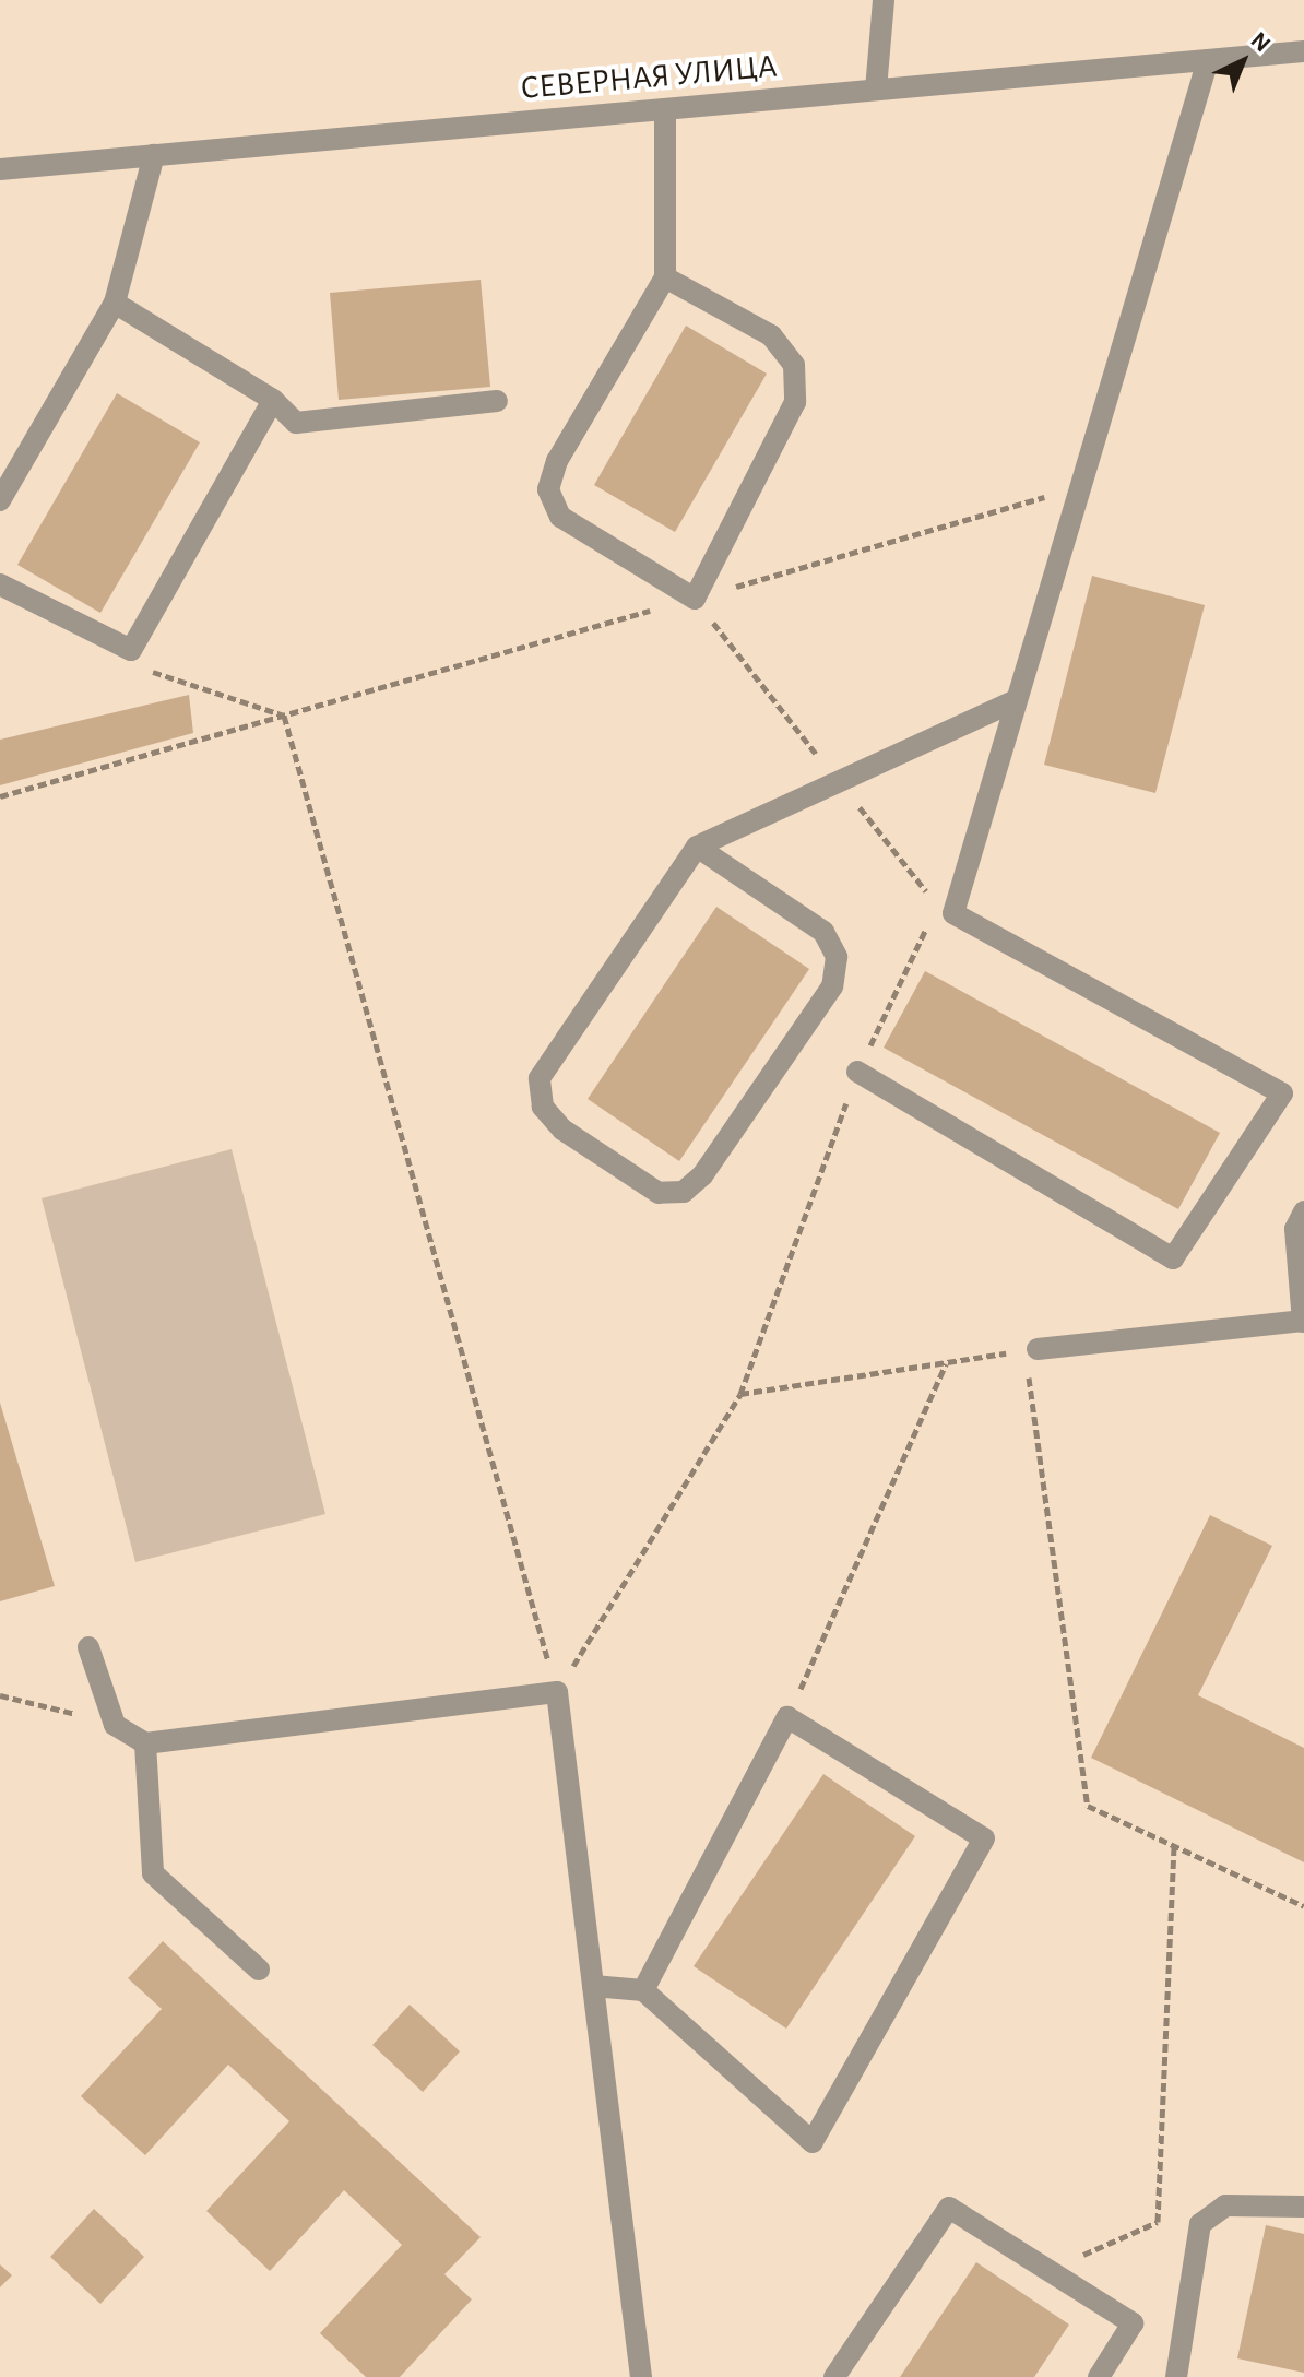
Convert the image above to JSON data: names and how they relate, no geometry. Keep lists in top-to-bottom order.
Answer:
{
  "streets": {
    "street": ["СЕВЕРНАЯ УЛИЦА"]
  },
  "north": "top right"
}
